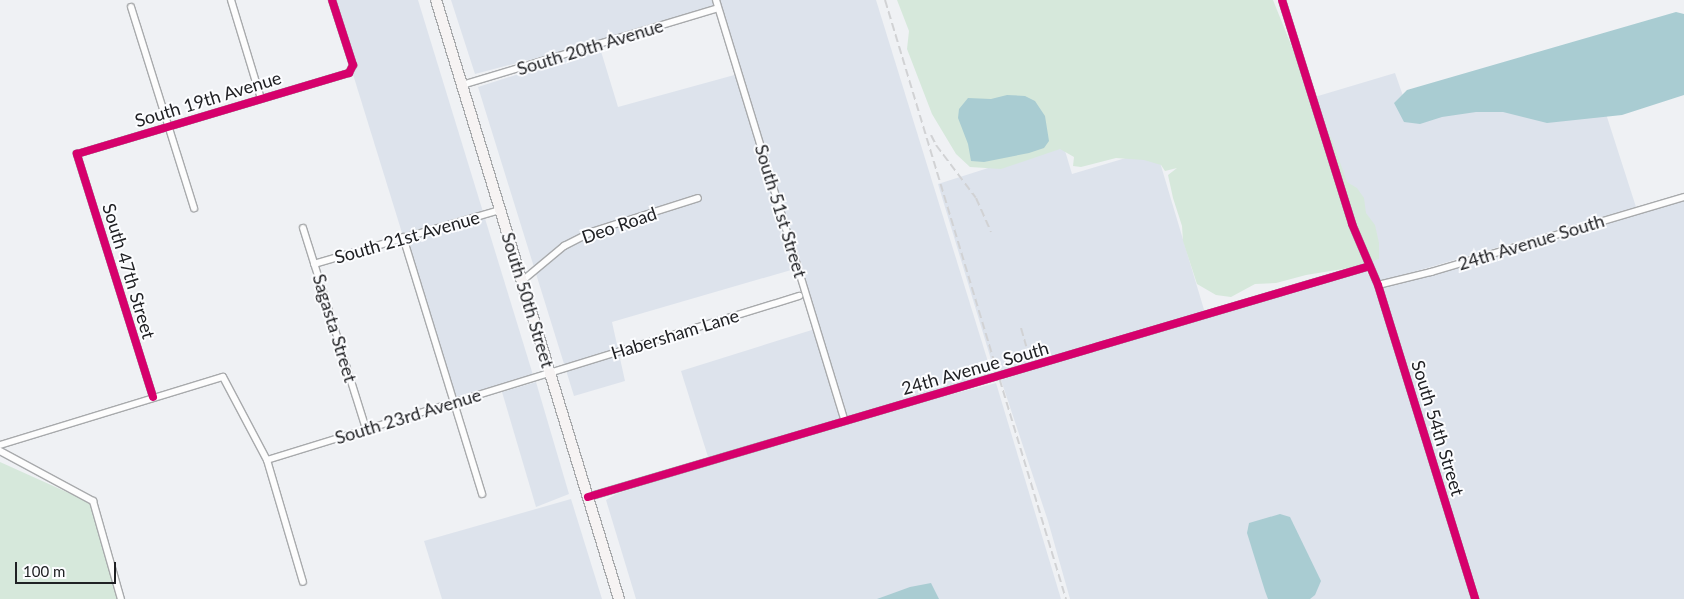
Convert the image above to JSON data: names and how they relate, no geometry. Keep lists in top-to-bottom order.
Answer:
{
  "streets": {
    "main road": ["South 50th Street"],
    "street": [
      "South 20th Avenue",
      "South 19th Avenue",
      "South 51st Street",
      "Deo Road",
      "South 21st Avenue",
      "24th Avenue South",
      "South 47th Street",
      "Sagasta Street",
      "Habersham Lane",
      "South 23rd Avenue",
      "South 54th Street"
    ]
  },
  "crossings": [
    ["South 20th Avenue", "South 51st Street"],
    ["South 20th Avenue", "South 50th Street"],
    ["South 19th Avenue", "South 47th Street"],
    ["South 51st Street", "24th Avenue South"],
    ["Deo Road", "South 50th Street"],
    ["South 21st Avenue", "South 50th Street"],
    ["South 21st Avenue", "Sagasta Street"],
    ["24th Avenue South", "South 50th Street"],
    ["24th Avenue South", "South 54th Street"],
    ["South 50th Street", "Habersham Lane"],
    ["South 50th Street", "South 23rd Avenue"],
    ["Sagasta Street", "South 23rd Avenue"],
    ["Habersham Lane", "South 23rd Avenue"]
  ],
  "scale_bar": "100 m"
}
